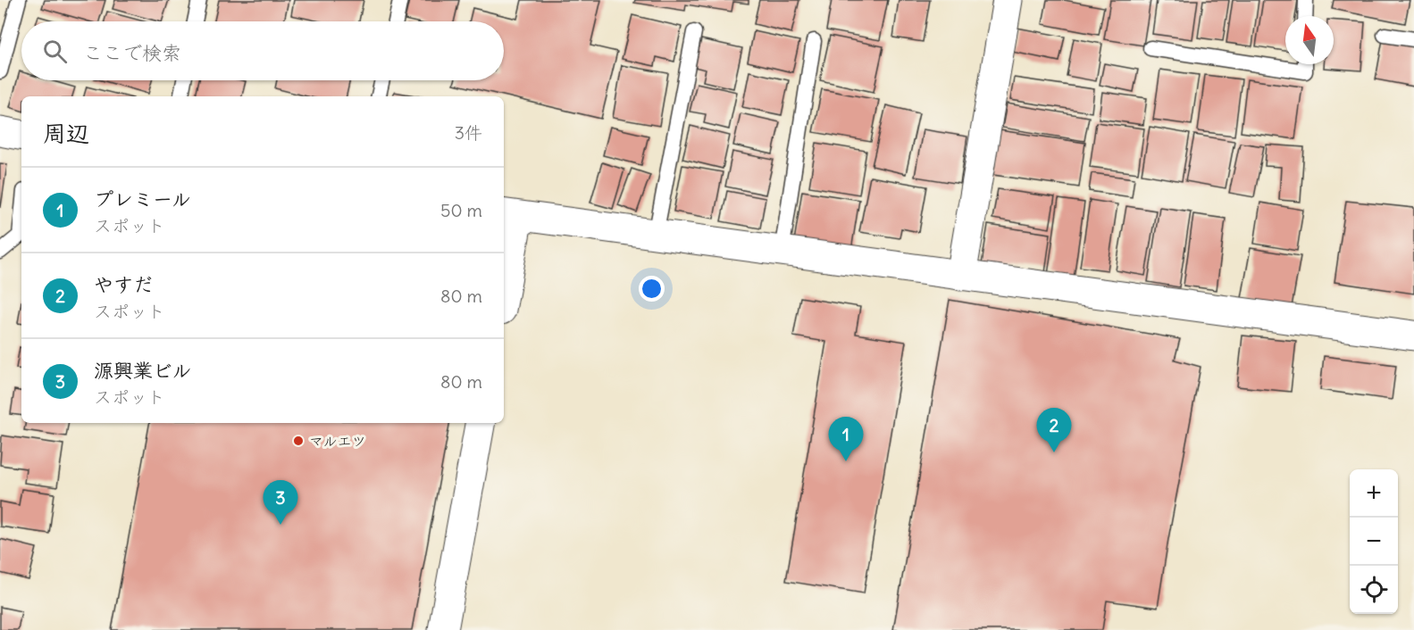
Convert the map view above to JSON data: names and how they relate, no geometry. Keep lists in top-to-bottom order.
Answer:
{
  "places": ["マルエツ"],
  "north": "top",
  "page": {
    "search": "ここで検索",
    "heading": ["周辺", "3件"],
    "list": [
      {
        "mark": "1",
        "name": "プレミール",
        "note": "スポット",
        "value": "50 m"
      },
      {
        "mark": "2",
        "name": "やすだ",
        "note": "スポット",
        "value": "80 m"
      },
      {
        "mark": "3",
        "name": "源興業ビル",
        "note": "スポット",
        "value": "80 m"
      }
    ],
    "pins": ["2", "1", "3"],
    "map_buttons": ["+", "−"]
  }
}
